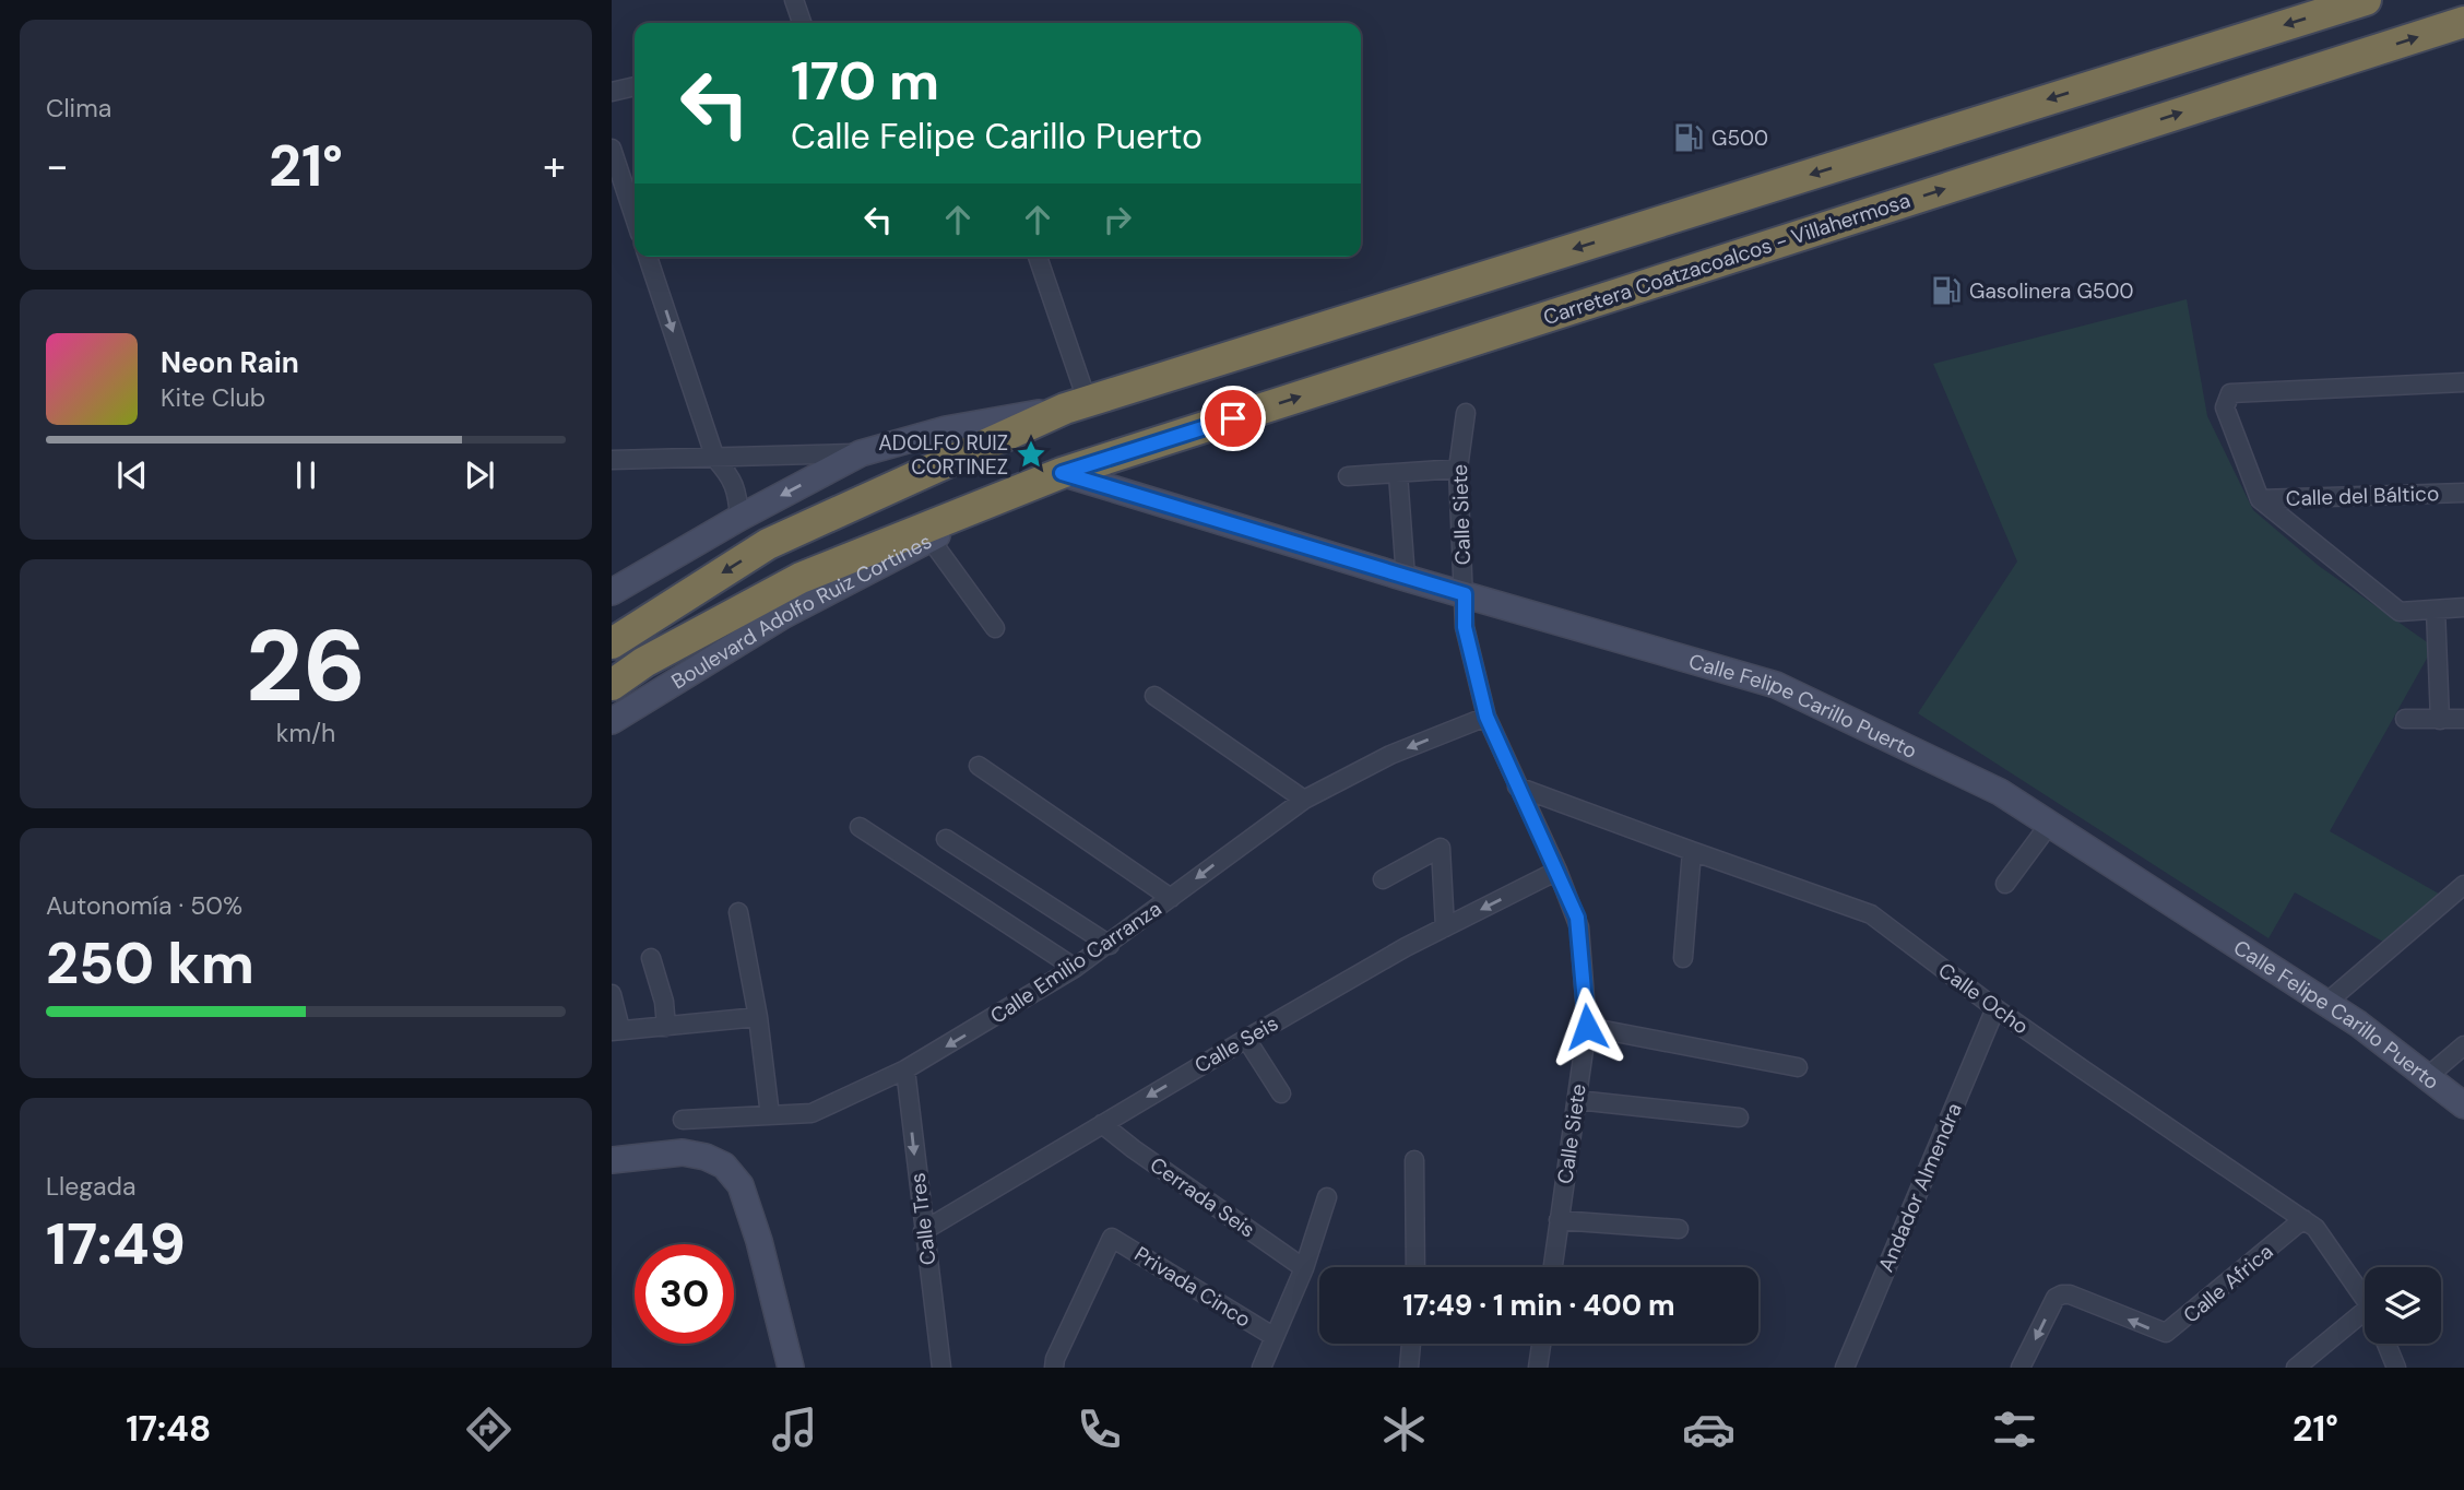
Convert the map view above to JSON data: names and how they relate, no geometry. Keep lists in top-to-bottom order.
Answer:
{
  "streets": {
    "highway": ["Carretera Coatzacoalcos - Villahermosa"],
    "street": [
      "Calle del Báltico",
      "Calle Siete",
      "Boulevard Adolfo Ruiz Cortines",
      "Calle Felipe Carillo Puerto",
      "Calle Emilio Carranza",
      "Calle Ocho",
      "Calle Seis",
      "Andador Almendra",
      "Cerrada Seis",
      "Calle Tres",
      "Calle Africa",
      "Privada Cinco"
    ]
  },
  "crossings": [
    ["Carretera Coatzacoalcos - Villahermosa", "Boulevard Adolfo Ruiz Cortines"],
    ["Carretera Coatzacoalcos - Villahermosa", "Calle Felipe Carillo Puerto"],
    ["Calle Siete", "Calle Felipe Carillo Puerto"],
    ["Calle Siete", "Calle Emilio Carranza"],
    ["Calle Siete", "Calle Ocho"],
    ["Calle Siete", "Calle Seis"],
    ["Calle Emilio Carranza", "Calle Tres"],
    ["Calle Ocho", "Andador Almendra"],
    ["Calle Ocho", "Calle Africa"],
    ["Calle Seis", "Cerrada Seis"],
    ["Calle Seis", "Calle Tres"]
  ],
  "one_way": [
    "Calle Emilio Carranza",
    "Calle Seis",
    "Calle Tres",
    "Calle Africa"
  ],
  "places": {
    "fuel station": ["G500", "Gasolinera G500"],
    "place": ["ADOLFO RUIZ CORTINEZ"]
  },
  "page": {
    "tile": [
      "Clima",
      ["26", "km/h"],
      ["Autonomía · 50%", "250 km"],
      ["Llegada", "17:49"]
    ],
    "turn": ["170 m", "Calle Felipe Carillo Puerto"],
    "heat": ["−", "21°", "+"],
    "song": ["Neon Rain", "Kite Club"],
    "limit": "30",
    "trip": "17:49 · 1 min · 400 m",
    "tabs": ["17:48", "21°"]
  }
}
